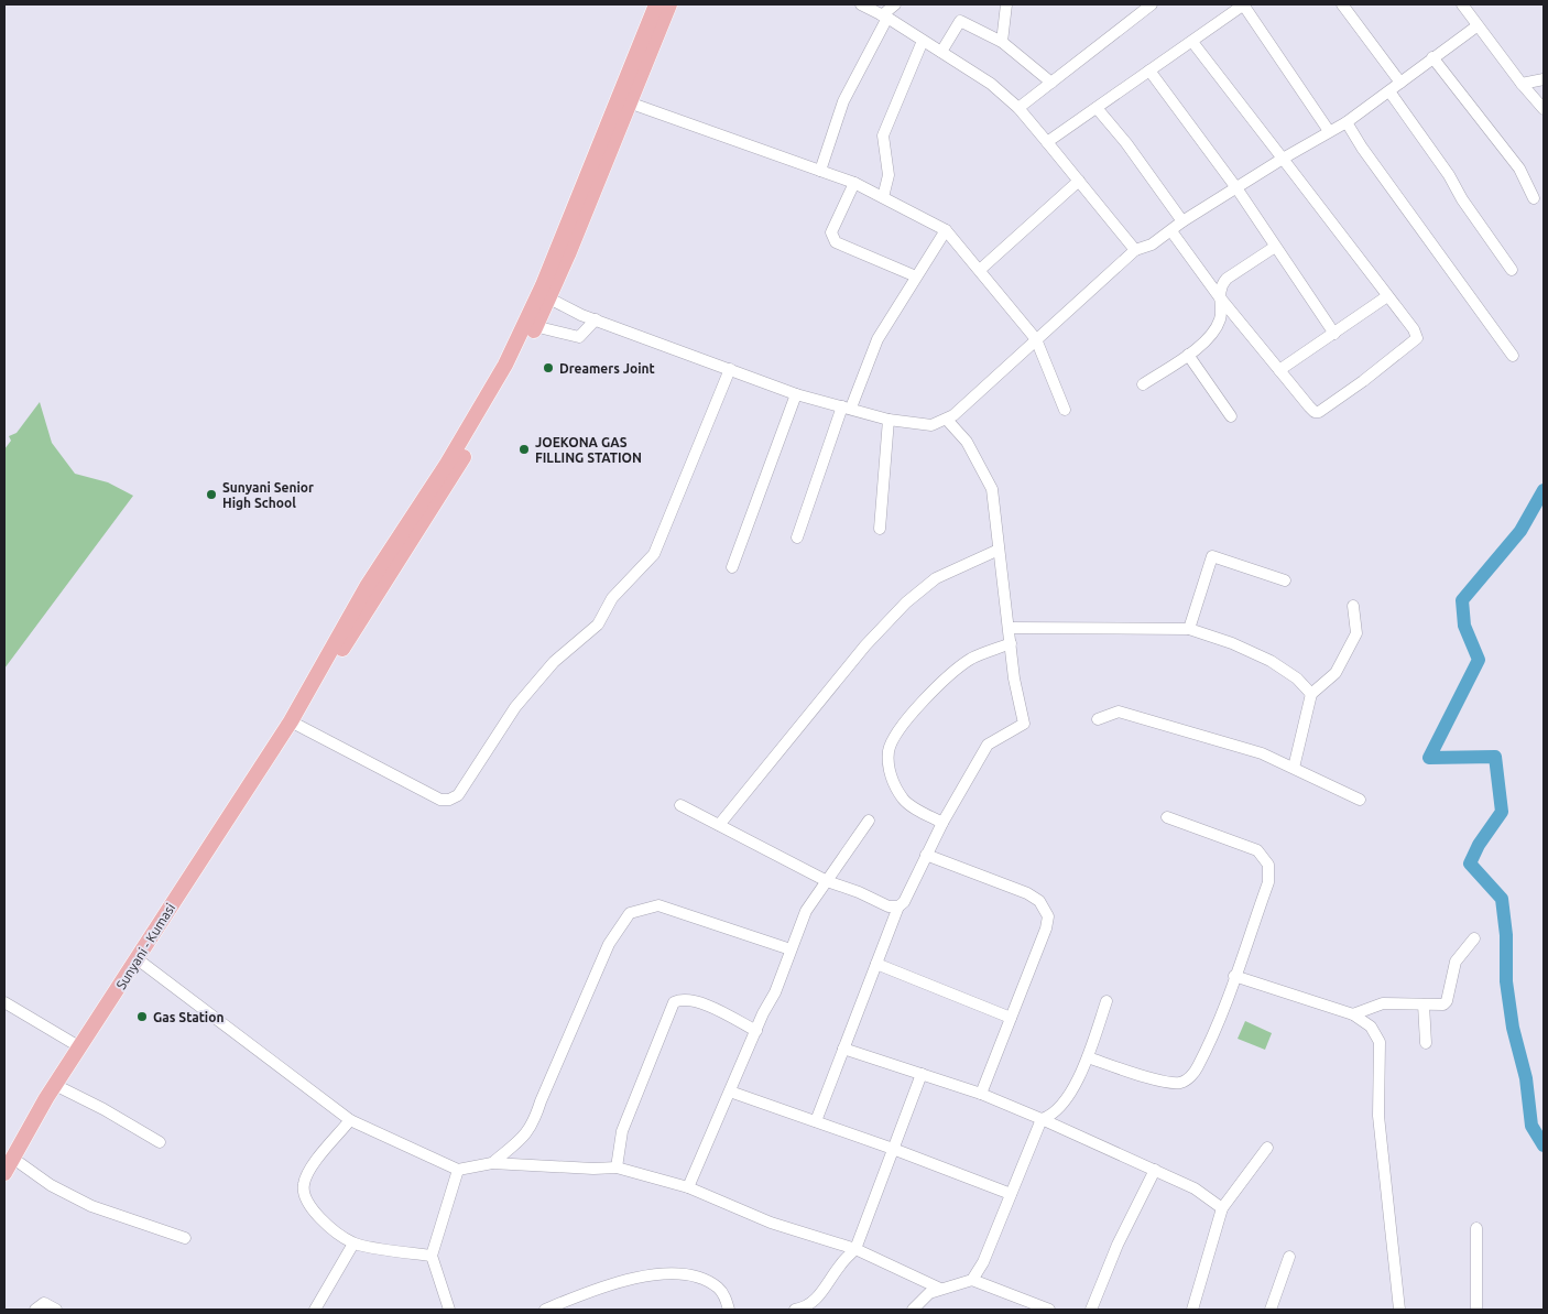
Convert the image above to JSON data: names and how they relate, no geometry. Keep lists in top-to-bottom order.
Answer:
{
  "streets": {
    "main road": ["Sunyani - Kumasi"]
  },
  "places": [
    "Dreamers Joint",
    "JOEKONA GAS FILLING STATION",
    "Sunyani Senior High School",
    "Gas Station"
  ]
}
